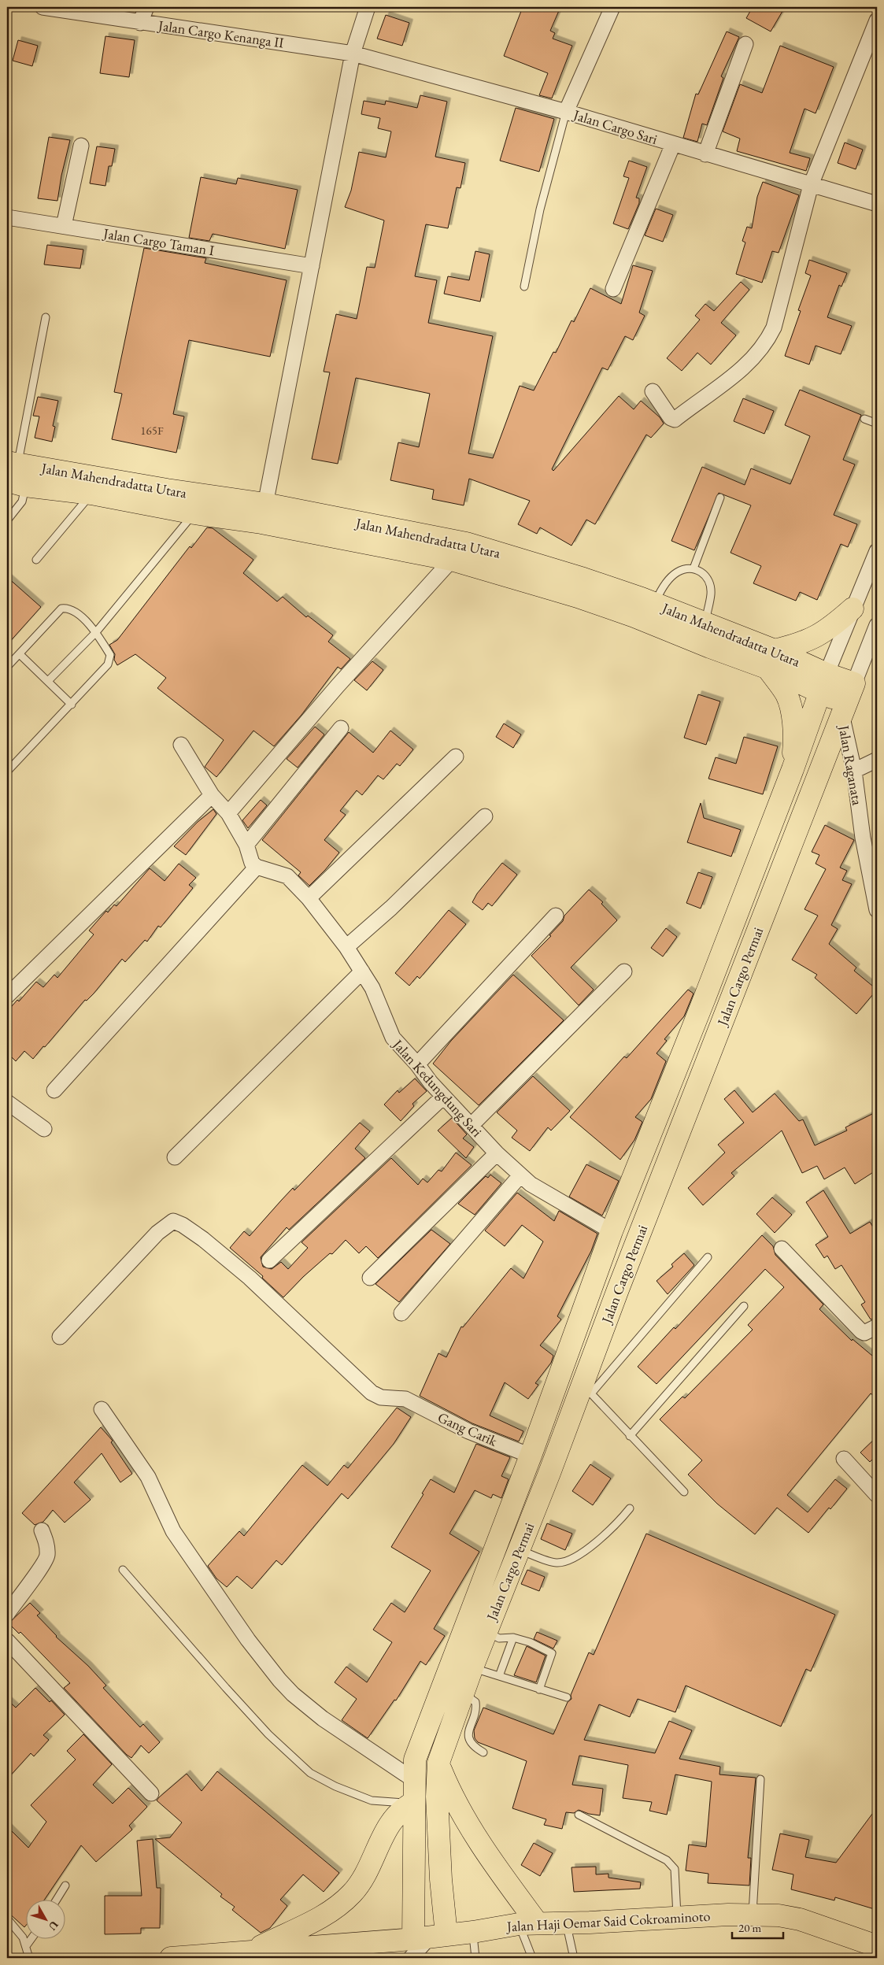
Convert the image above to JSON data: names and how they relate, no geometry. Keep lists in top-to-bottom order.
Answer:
{
  "streets": {
    "highway": ["Jalan Mahendradatta Utara", "Jalan Cargo Permai", "Jalan Haji Oemar Said Cokroaminoto"],
    "street": [
      "Jalan Cargo Kenanga II",
      "Jalan Cargo Sari",
      "Jalan Cargo Taman I",
      "Jalan Raganata",
      "Jalan Kedungdung Sari",
      "Gang Carik"
    ]
  },
  "crossings": [
    ["Jalan Cargo Kenanga II", "Jalan Cargo Sari"],
    ["Jalan Mahendradatta Utara", "Jalan Raganata"],
    ["Jalan Mahendradatta Utara", "Jalan Cargo Permai"],
    ["Jalan Raganata", "Jalan Cargo Permai"],
    ["Jalan Cargo Permai", "Jalan Kedungdung Sari"],
    ["Jalan Cargo Permai", "Gang Carik"],
    ["Jalan Cargo Permai", "Jalan Haji Oemar Said Cokroaminoto"]
  ],
  "house_numbers": ["165F"],
  "scale_bar": "20 m",
  "north": "bottom right"
}
